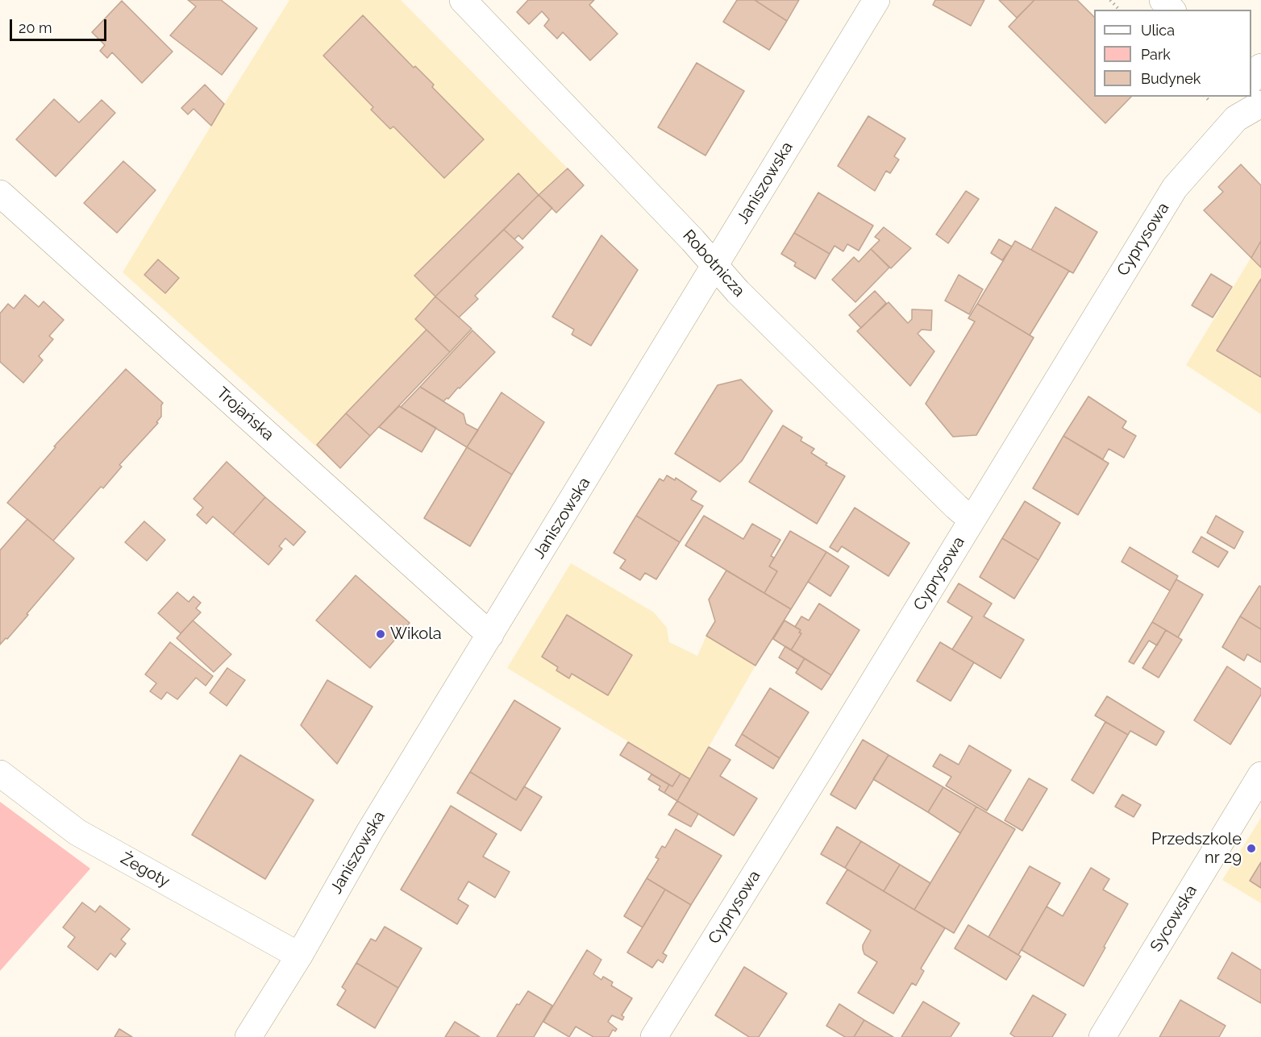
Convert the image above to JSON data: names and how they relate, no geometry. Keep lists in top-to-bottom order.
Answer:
{
  "streets": {
    "street": [
      "Janiszowska",
      "Cyprysowa",
      "Robotnicza",
      "Trojańska",
      "Żegoty",
      "Sycowska"
    ]
  },
  "crossings": [
    ["Janiszowska", "Robotnicza"],
    ["Janiszowska", "Trojańska"],
    ["Janiszowska", "Żegoty"],
    ["Cyprysowa", "Robotnicza"]
  ],
  "places": ["Wikola", "Przedszkole nr 29"],
  "legend": ["Ulica", "Park", "Budynek"],
  "scale_bar": "20 m"
}
